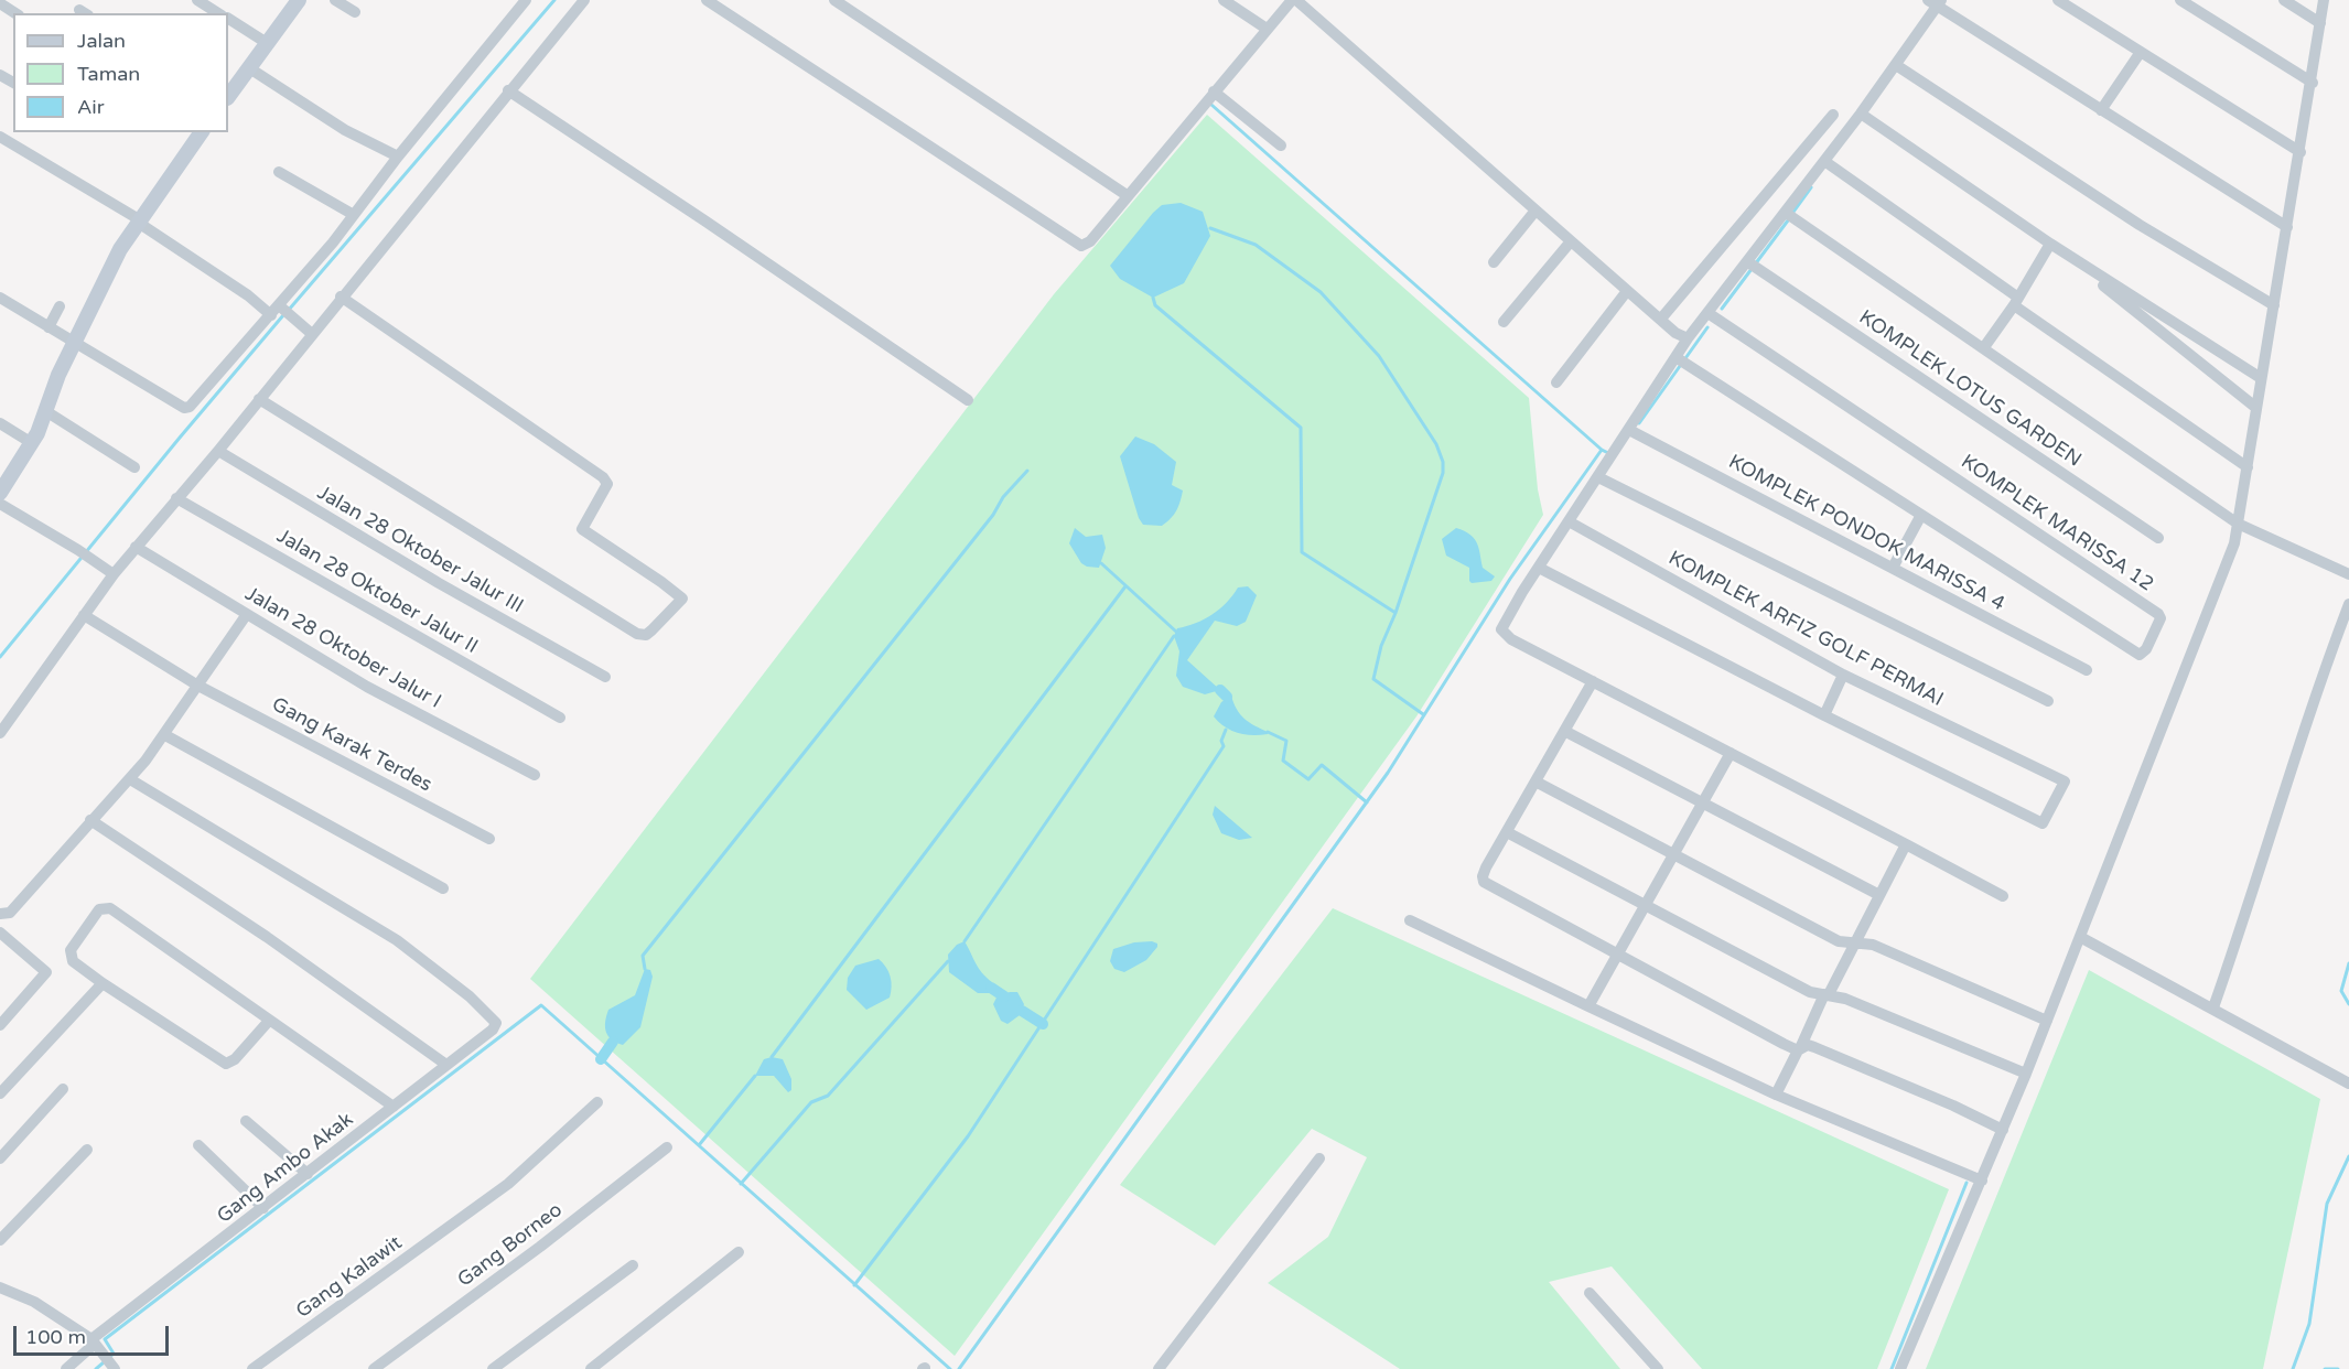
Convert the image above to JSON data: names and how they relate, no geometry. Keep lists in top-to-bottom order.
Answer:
{
  "streets": {
    "street": [
      "KOMPLEK LOTUS GARDEN",
      "KOMPLEK MARISSA 12",
      "KOMPLEK PONDOK MARISSA 4",
      "Jalan 28 Oktober Jalur III",
      "Jalan 28 Oktober Jalur II",
      "KOMPLEK ARFIZ GOLF PERMAI",
      "Jalan 28 Oktober Jalur I",
      "Gang Karak Terdes",
      "Gang Ambo Akak",
      "Gang Borneo",
      "Gang Kalawit"
    ]
  },
  "legend": ["Jalan", "Taman", "Air"],
  "scale_bar": "100 m"
}
